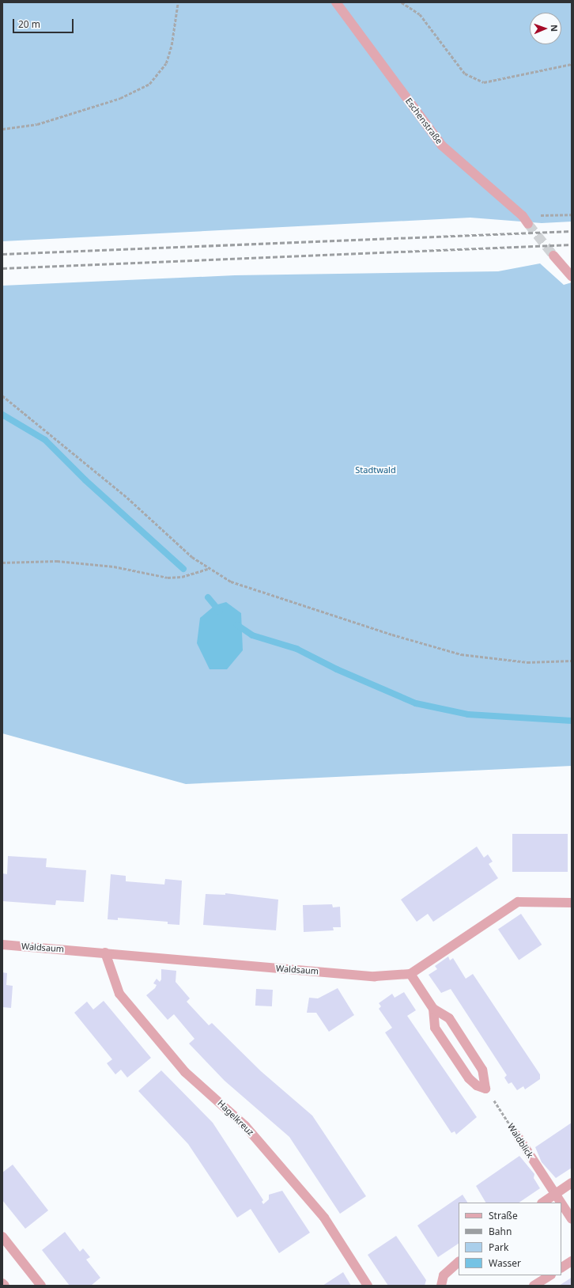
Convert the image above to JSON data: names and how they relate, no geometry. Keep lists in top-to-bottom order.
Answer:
{
  "streets": {
    "street": [
      "Eschenstraße",
      "Waldsaum",
      "Hagelkreuz",
      "Waldblick"
    ]
  },
  "crossings": [
    ["Waldsaum", "Hagelkreuz"]
  ],
  "parks": ["Stadtwald"],
  "legend": [
    "Straße",
    "Bahn",
    "Park",
    "Wasser"
  ],
  "scale_bar": "20 m",
  "north": "right"
}
